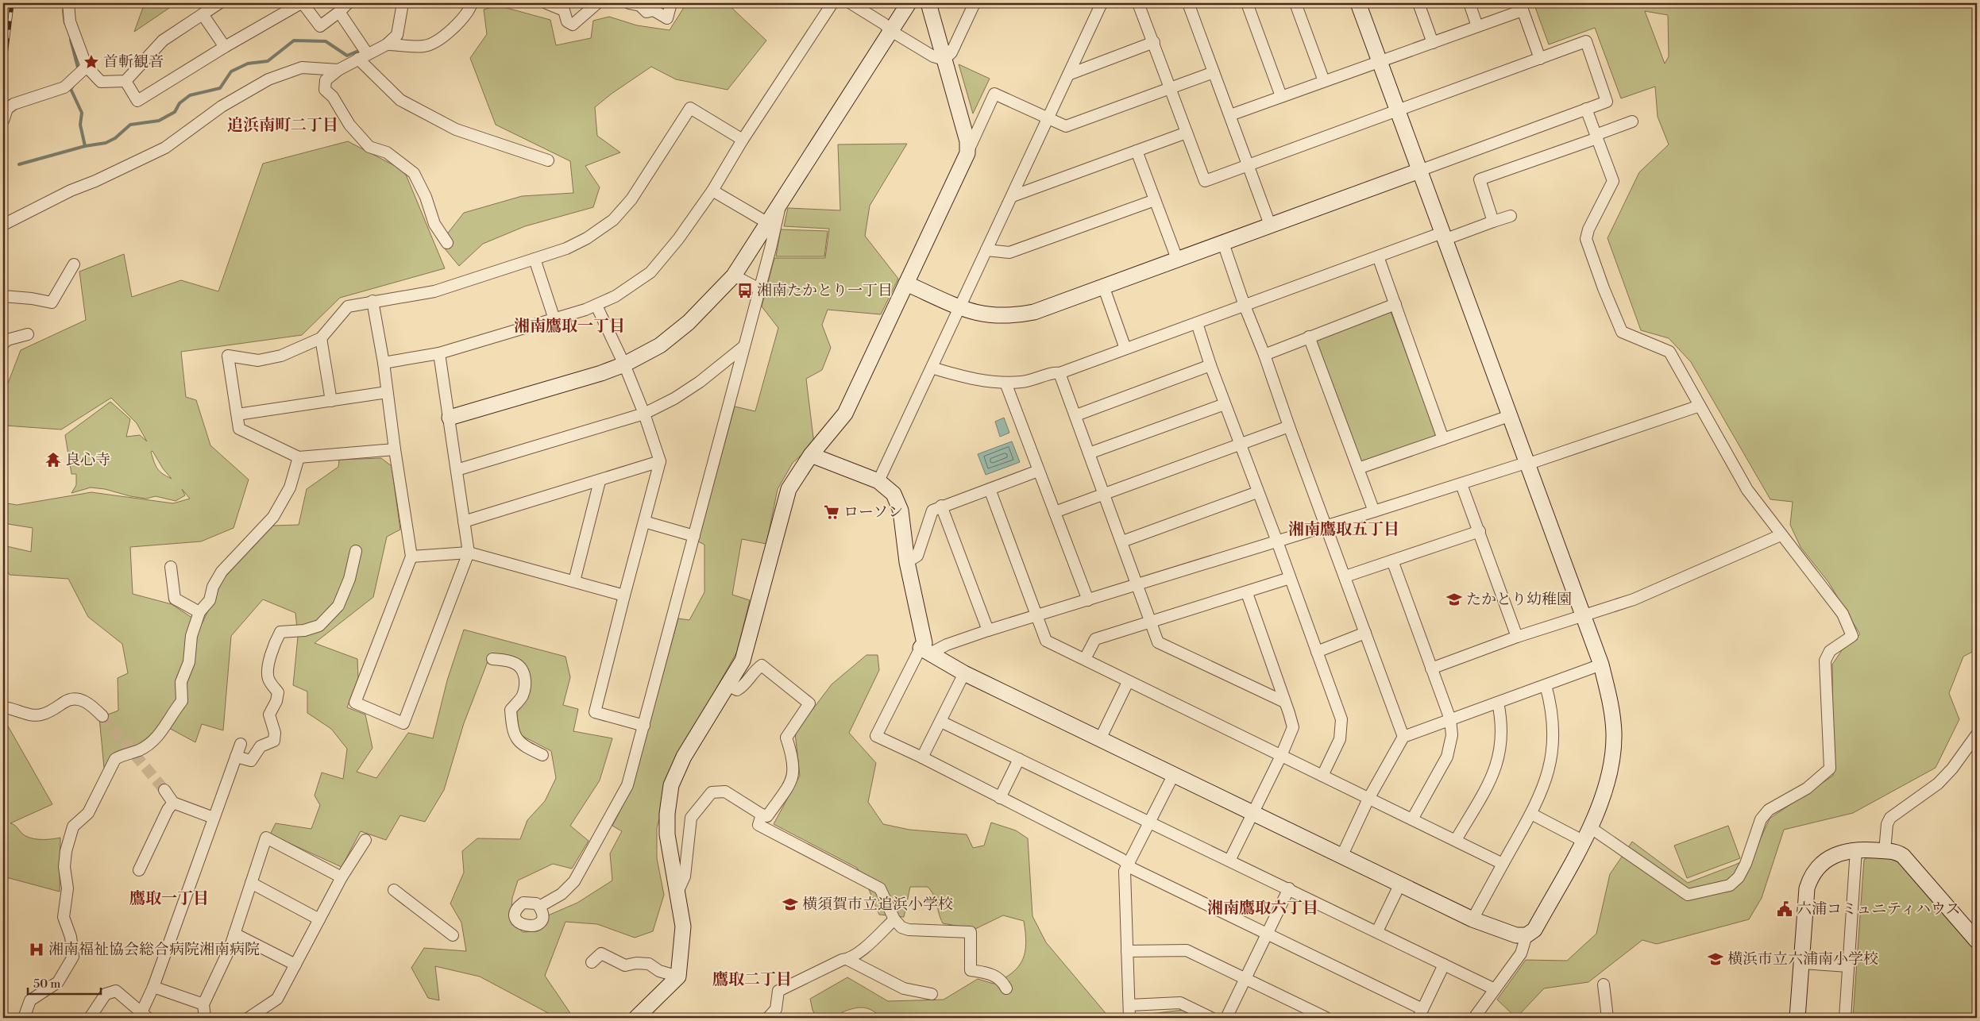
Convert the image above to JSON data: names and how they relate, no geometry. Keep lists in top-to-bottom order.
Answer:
{
  "districts": [
    "追浜南町二丁目",
    "湘南鷹取一丁目",
    "湘南鷹取五丁目",
    "鷹取一丁目",
    "湘南鷹取六丁目",
    "鷹取二丁目"
  ],
  "places": {
    "place": ["首斬観音"],
    "bus stop": ["湘南たかとり一丁目"],
    "temple": ["良心寺"],
    "supermarket": ["ローソン"],
    "school or university": ["たかとり幼稚園", "横須賀市立追浜小学校", "横浜市立六浦南小学校"],
    "public building": ["六浦コミュニティハウス"],
    "hospital": ["湘南福祉協会総合病院湘南病院"]
  },
  "scale_bar": "50 m"
}
